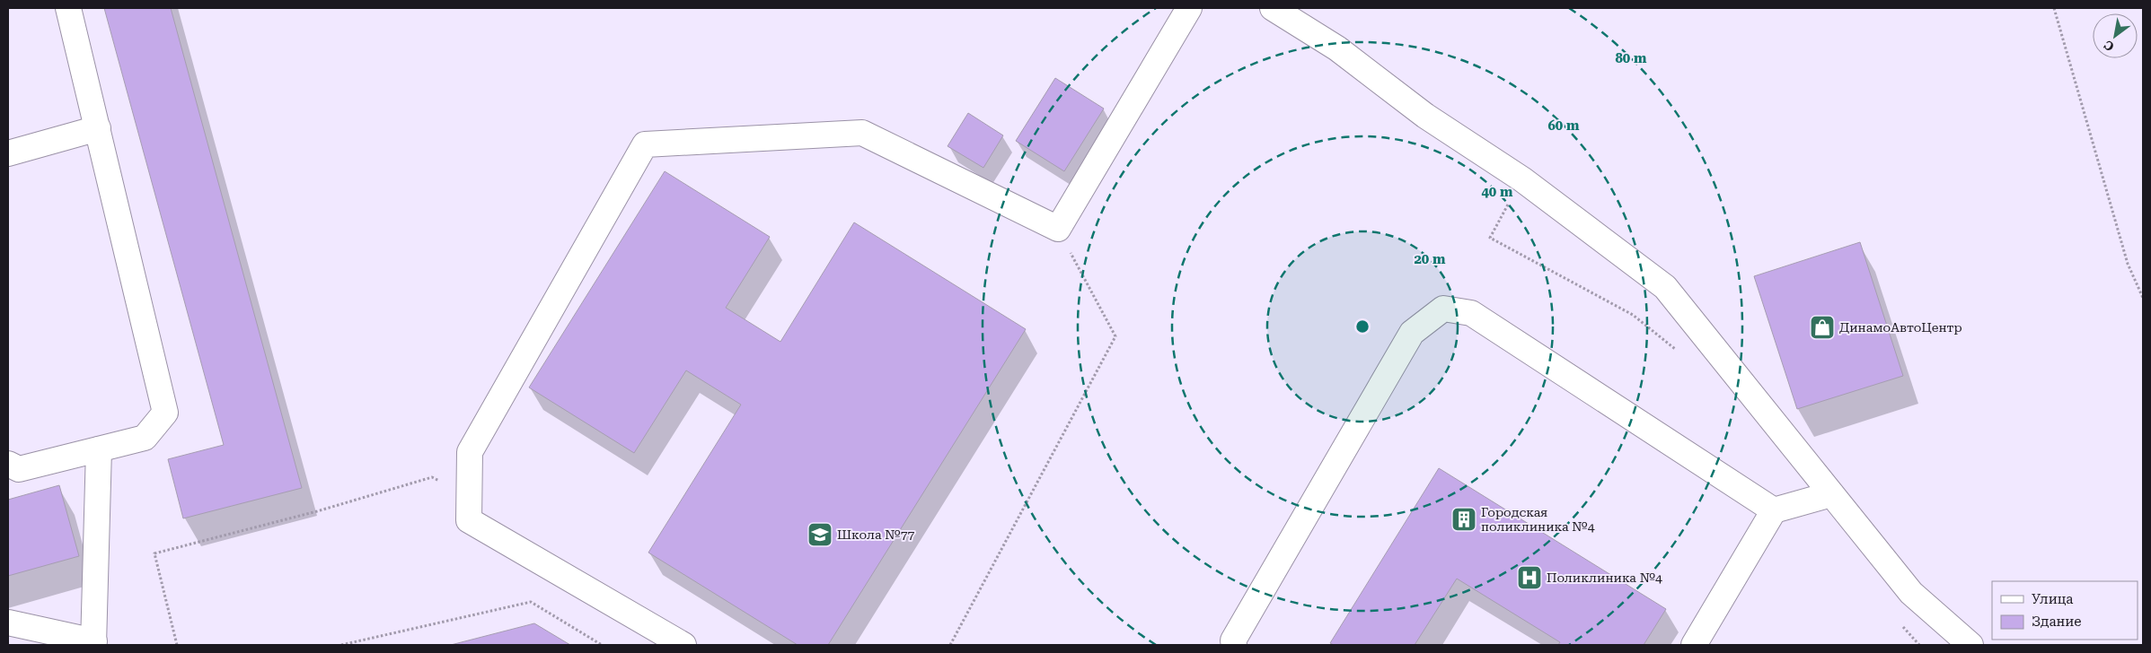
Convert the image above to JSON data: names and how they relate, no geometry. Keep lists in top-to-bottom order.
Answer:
{
  "places": {
    "shop": ["ДинамоАвтоЦентр"],
    "building": ["Городская поликлиника №4"],
    "school or university": ["Школа №77"],
    "hospital": ["Поликлиника №4"]
  },
  "legend": ["Улица", "Здание"],
  "north": "bottom left",
  "rings": [
    "80 m",
    "60 m",
    "40 m",
    "20 m"
  ]
}
